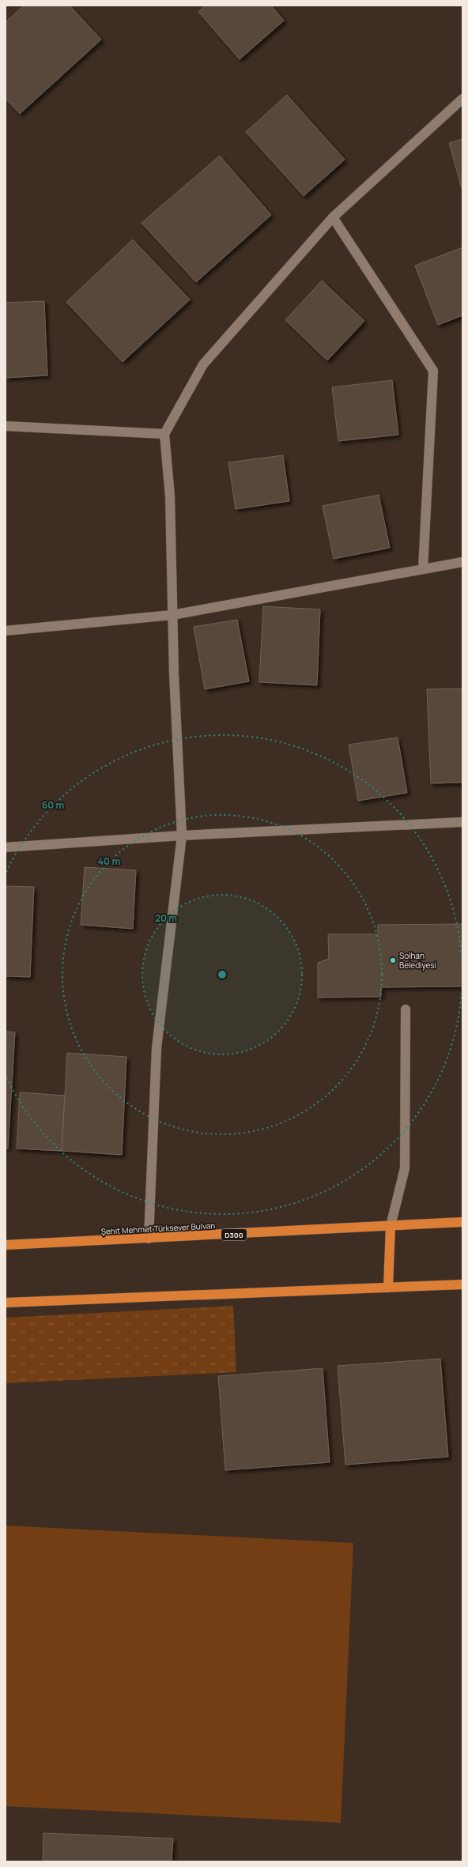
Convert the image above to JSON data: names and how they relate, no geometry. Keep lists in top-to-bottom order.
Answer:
{
  "streets": {
    "highway": ["Şehit Mehmet Türksever Bulvarı", "D300"]
  },
  "places": ["Solhan Belediyesi"],
  "rings": ["60 m", "40 m", "20 m"]
}
